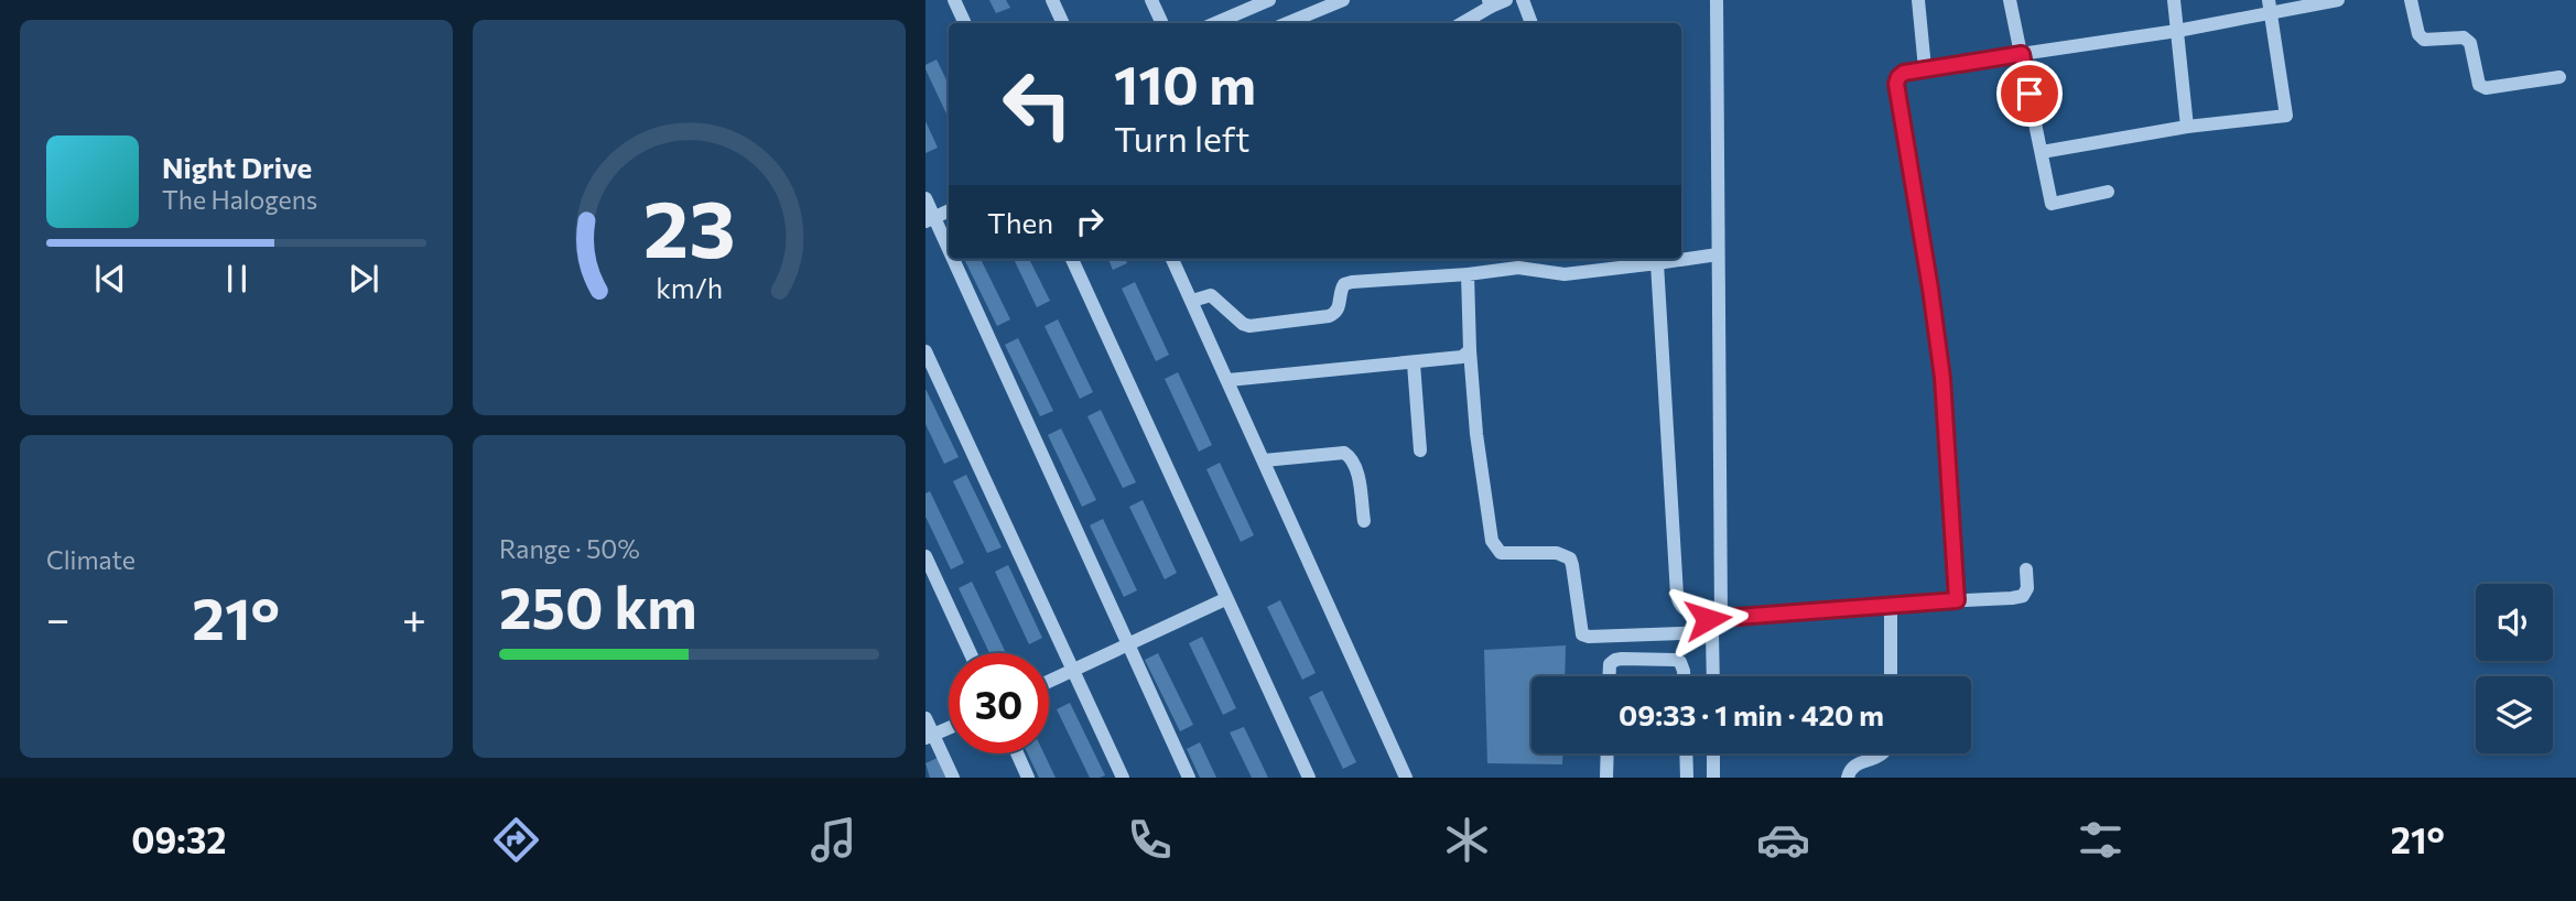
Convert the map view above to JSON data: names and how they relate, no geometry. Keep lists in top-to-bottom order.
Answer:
{
  "page": {
    "turn": ["110 m", "Turn left"],
    "song": ["Night Drive", "The Halogens"],
    "then": "Then",
    "tile": [
      "Climate",
      ["Range · 50%", "250 km"]
    ],
    "heat": ["−", "21°", "+"],
    "limit": "30",
    "trip": "09:33 · 1 min · 420 m",
    "tabs": ["09:32", "21°"],
    "gauge": ["23", "km/h"]
  }
}
